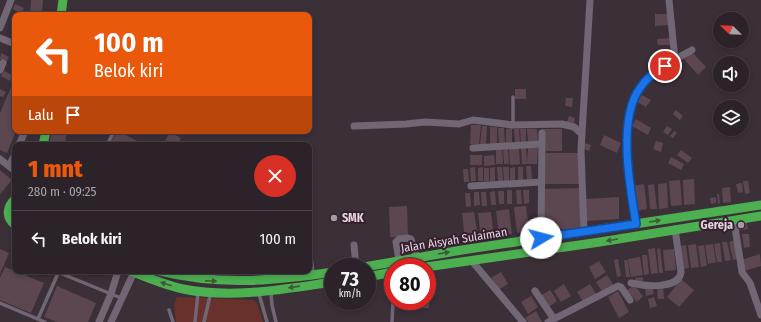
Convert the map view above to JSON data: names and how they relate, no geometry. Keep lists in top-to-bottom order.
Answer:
{
  "streets": {
    "main road": ["Jalan Aisyah Sulaiman"]
  },
  "places": ["SMK", "Gereja"],
  "north": "top left",
  "page": {
    "turn": ["100 m", "Belok kiri"],
    "then": "Lalu",
    "heading": ["1 mnt", "280 m · 09:25"],
    "list": [
      {
        "name": "Belok kiri",
        "value": "100 m"
      }
    ],
    "speed": "73 km/h",
    "limit": "80"
  }
}
